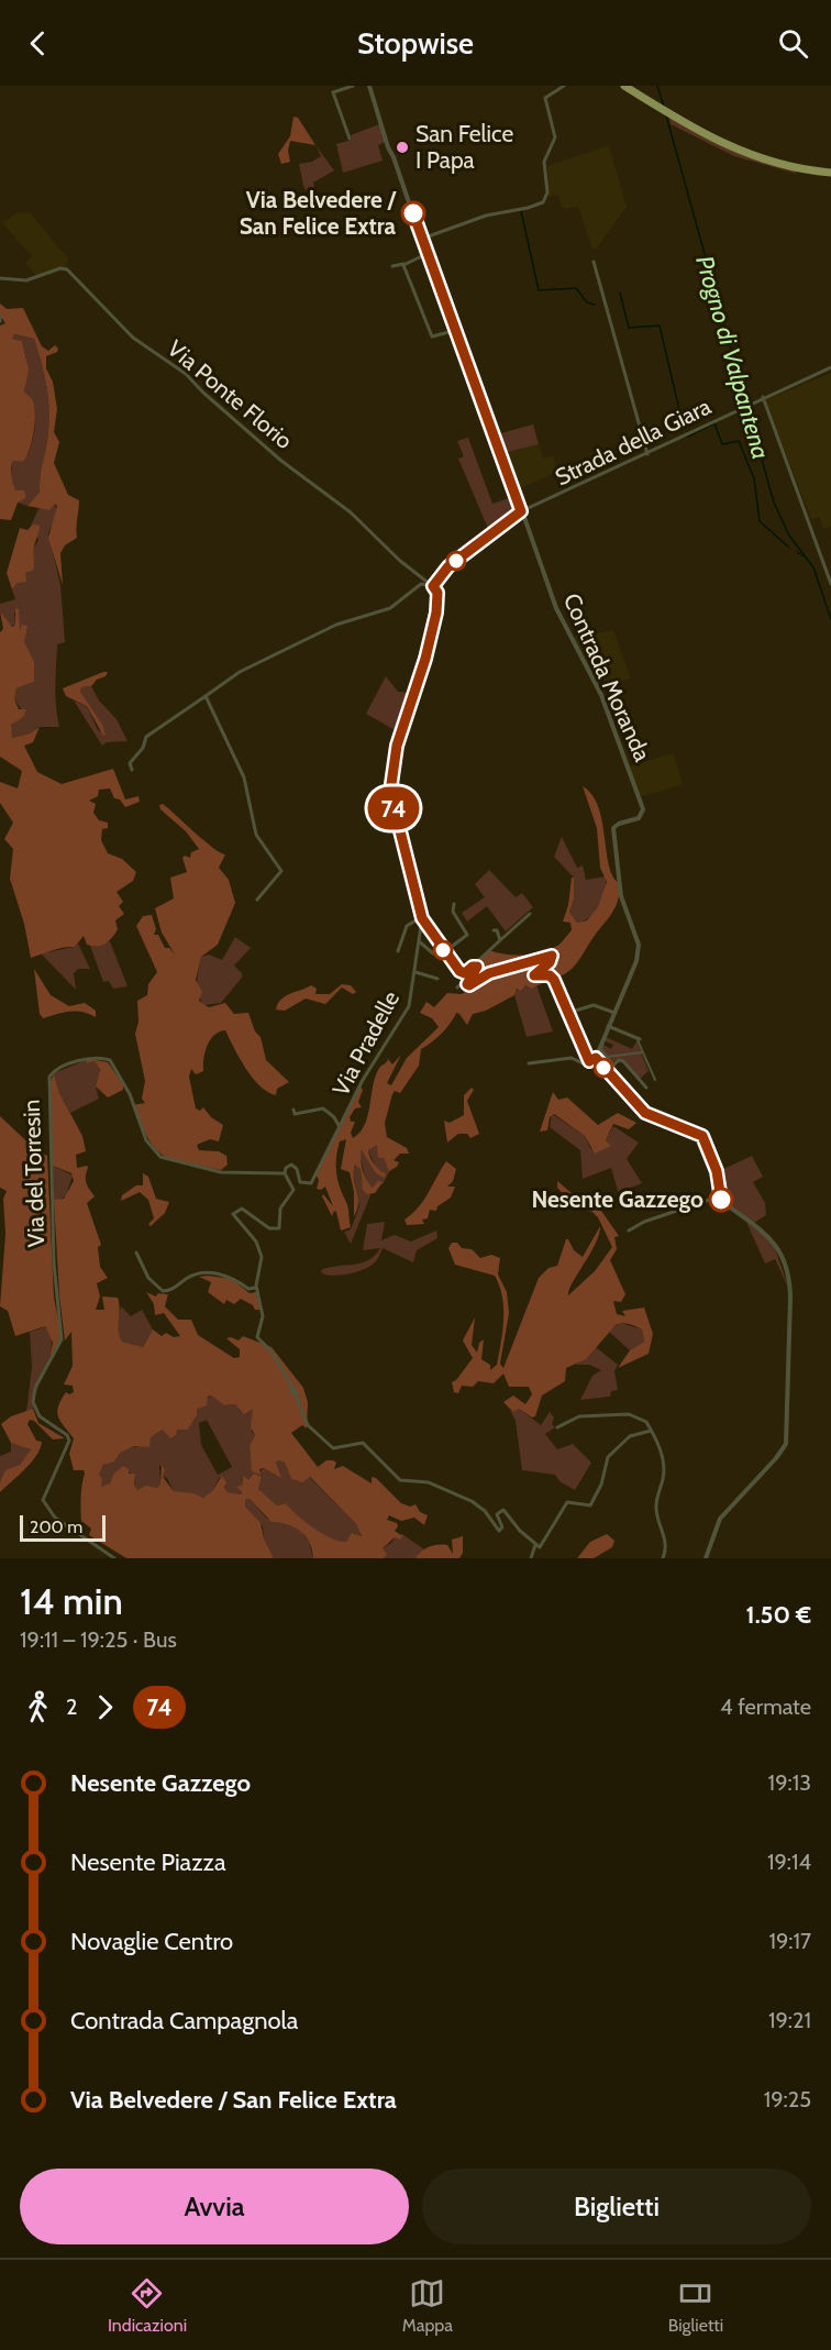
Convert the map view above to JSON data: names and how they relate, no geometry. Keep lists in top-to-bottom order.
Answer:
{
  "streets": {
    "street": [
      "Via Ponte Florio",
      "Strada della Giara",
      "Contrada Moranda",
      "Via Pradelle",
      "Via del Torresin"
    ]
  },
  "crossings": [
    ["Via Ponte Florio", "Strada della Giara"],
    ["Strada della Giara", "Contrada Moranda"],
    ["Via Pradelle", "Via del Torresin"]
  ],
  "water": ["Progno di Valpantena"],
  "places": ["San Felice I Papa", "Via Belvedere / San Felice Extra", "Nesente Gazzego"],
  "lines": ["bus line 74"],
  "scale_bar": "200 m",
  "page": {
    "header": "Stopwise",
    "on_map": "74",
    "scale": "200 m",
    "heading": ["14 min", "19:11 – 19:25 · Bus", "1.50 €"],
    "legs": ["2", "74", "4 fermate"],
    "list": [
      {
        "name": "Nesente Gazzego",
        "value": "19:13"
      },
      {
        "name": "Nesente Piazza",
        "value": "19:14"
      },
      {
        "name": "Novaglie Centro",
        "value": "19:17"
      },
      {
        "name": "Contrada Campagnola",
        "value": "19:21"
      },
      {
        "name": "Via Belvedere / San Felice Extra",
        "value": "19:25"
      }
    ],
    "buttons": ["Avvia", "Biglietti"],
    "tabs": ["Indicazioni", "Mappa", "Biglietti"]
  }
}
